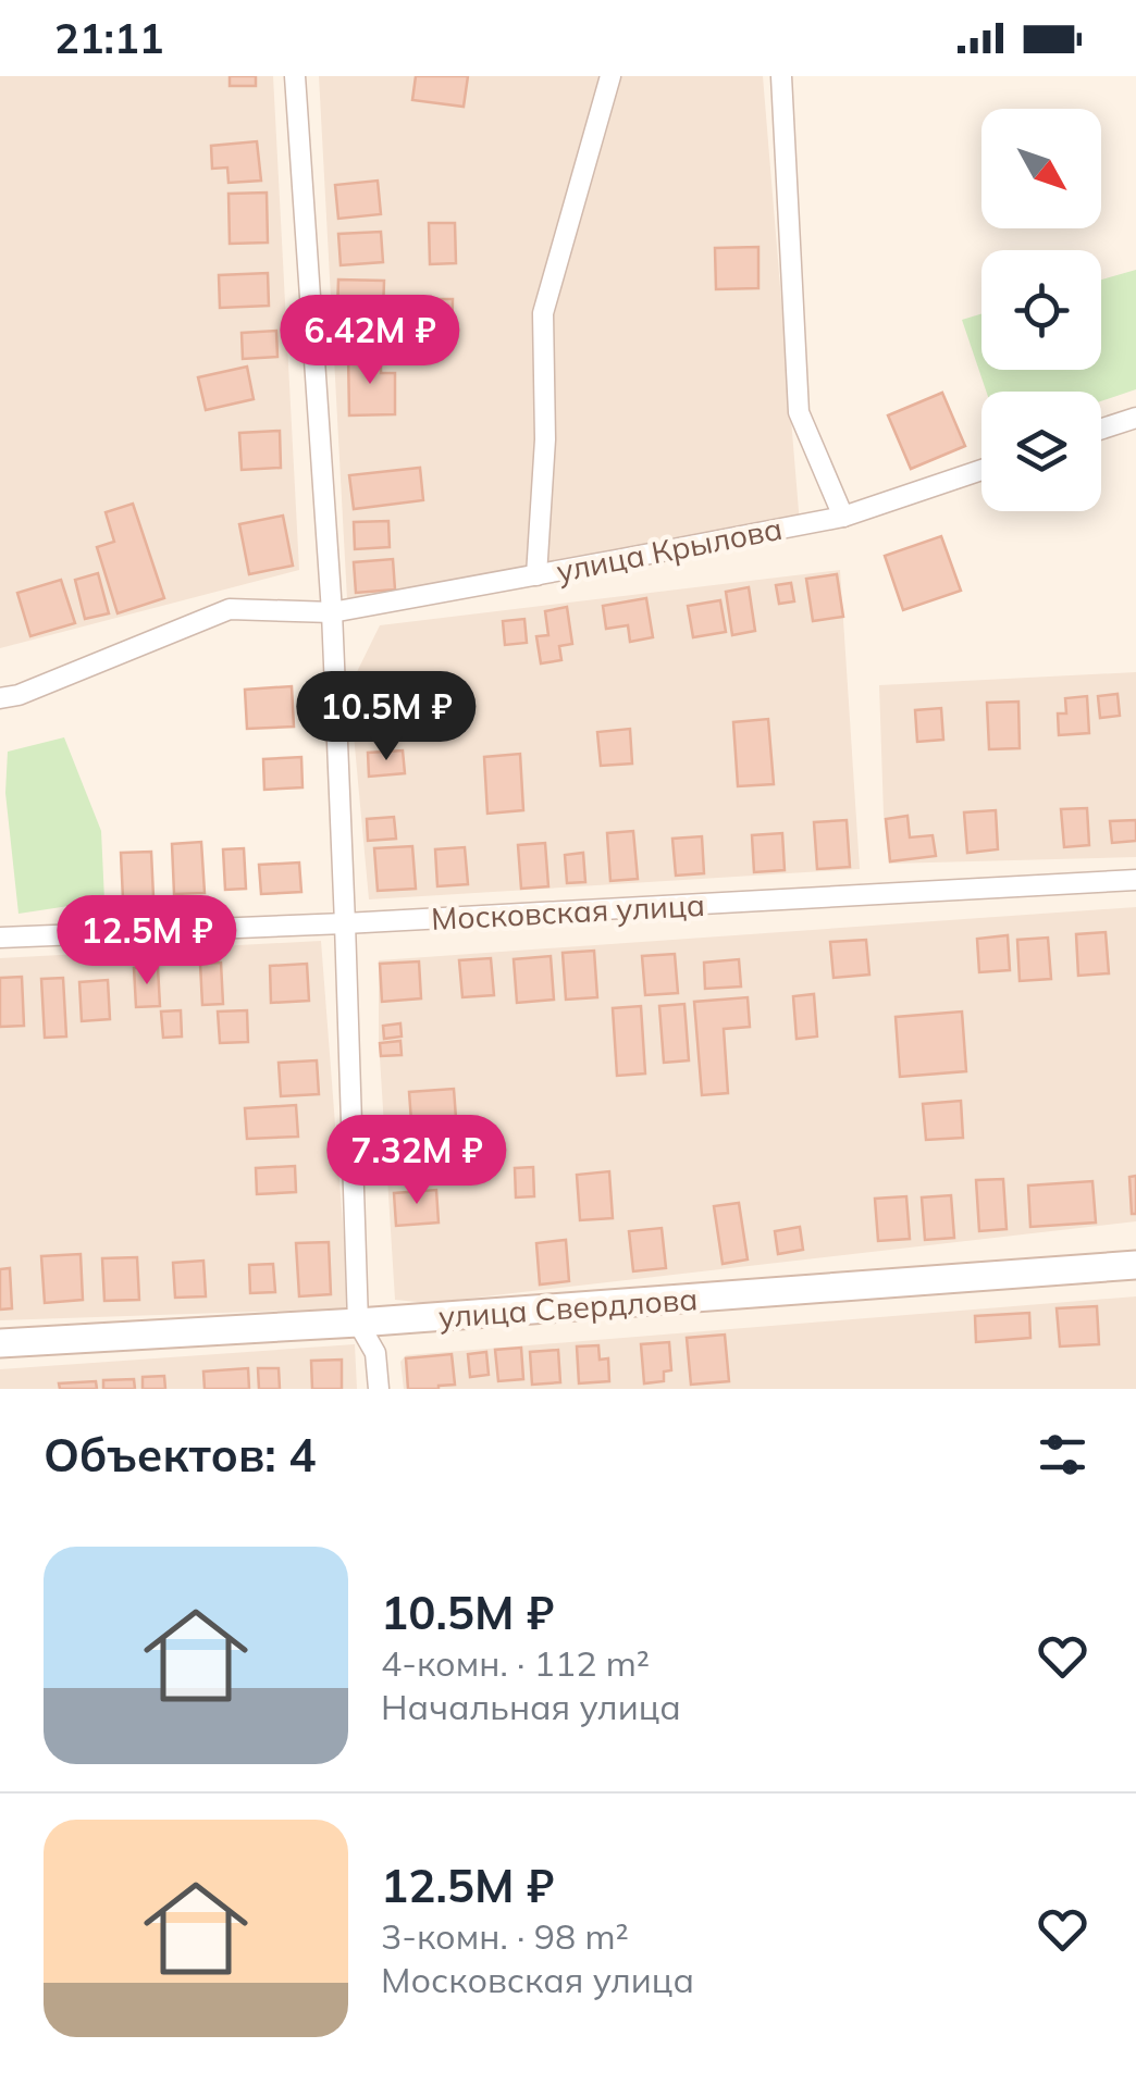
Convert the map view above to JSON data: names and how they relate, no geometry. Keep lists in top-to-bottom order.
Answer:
{
  "streets": {
    "main road": ["улица Свердлова"],
    "street": ["улица Крылова", "Московская улица"]
  },
  "north": "bottom right",
  "page": {
    "status": "21:11",
    "price": [
      "6.42M ₽",
      "10.5M ₽",
      "12.5M ₽",
      "7.32M ₽"
    ],
    "heading": "Объектов: 4",
    "list": [
      {
        "name": "10.5M ₽",
        "note": "4-комн. · 112 m² · Начальная улица"
      },
      {
        "name": "12.5M ₽",
        "note": "3-комн. · 98 m² · Московская улица"
      }
    ]
  }
}
